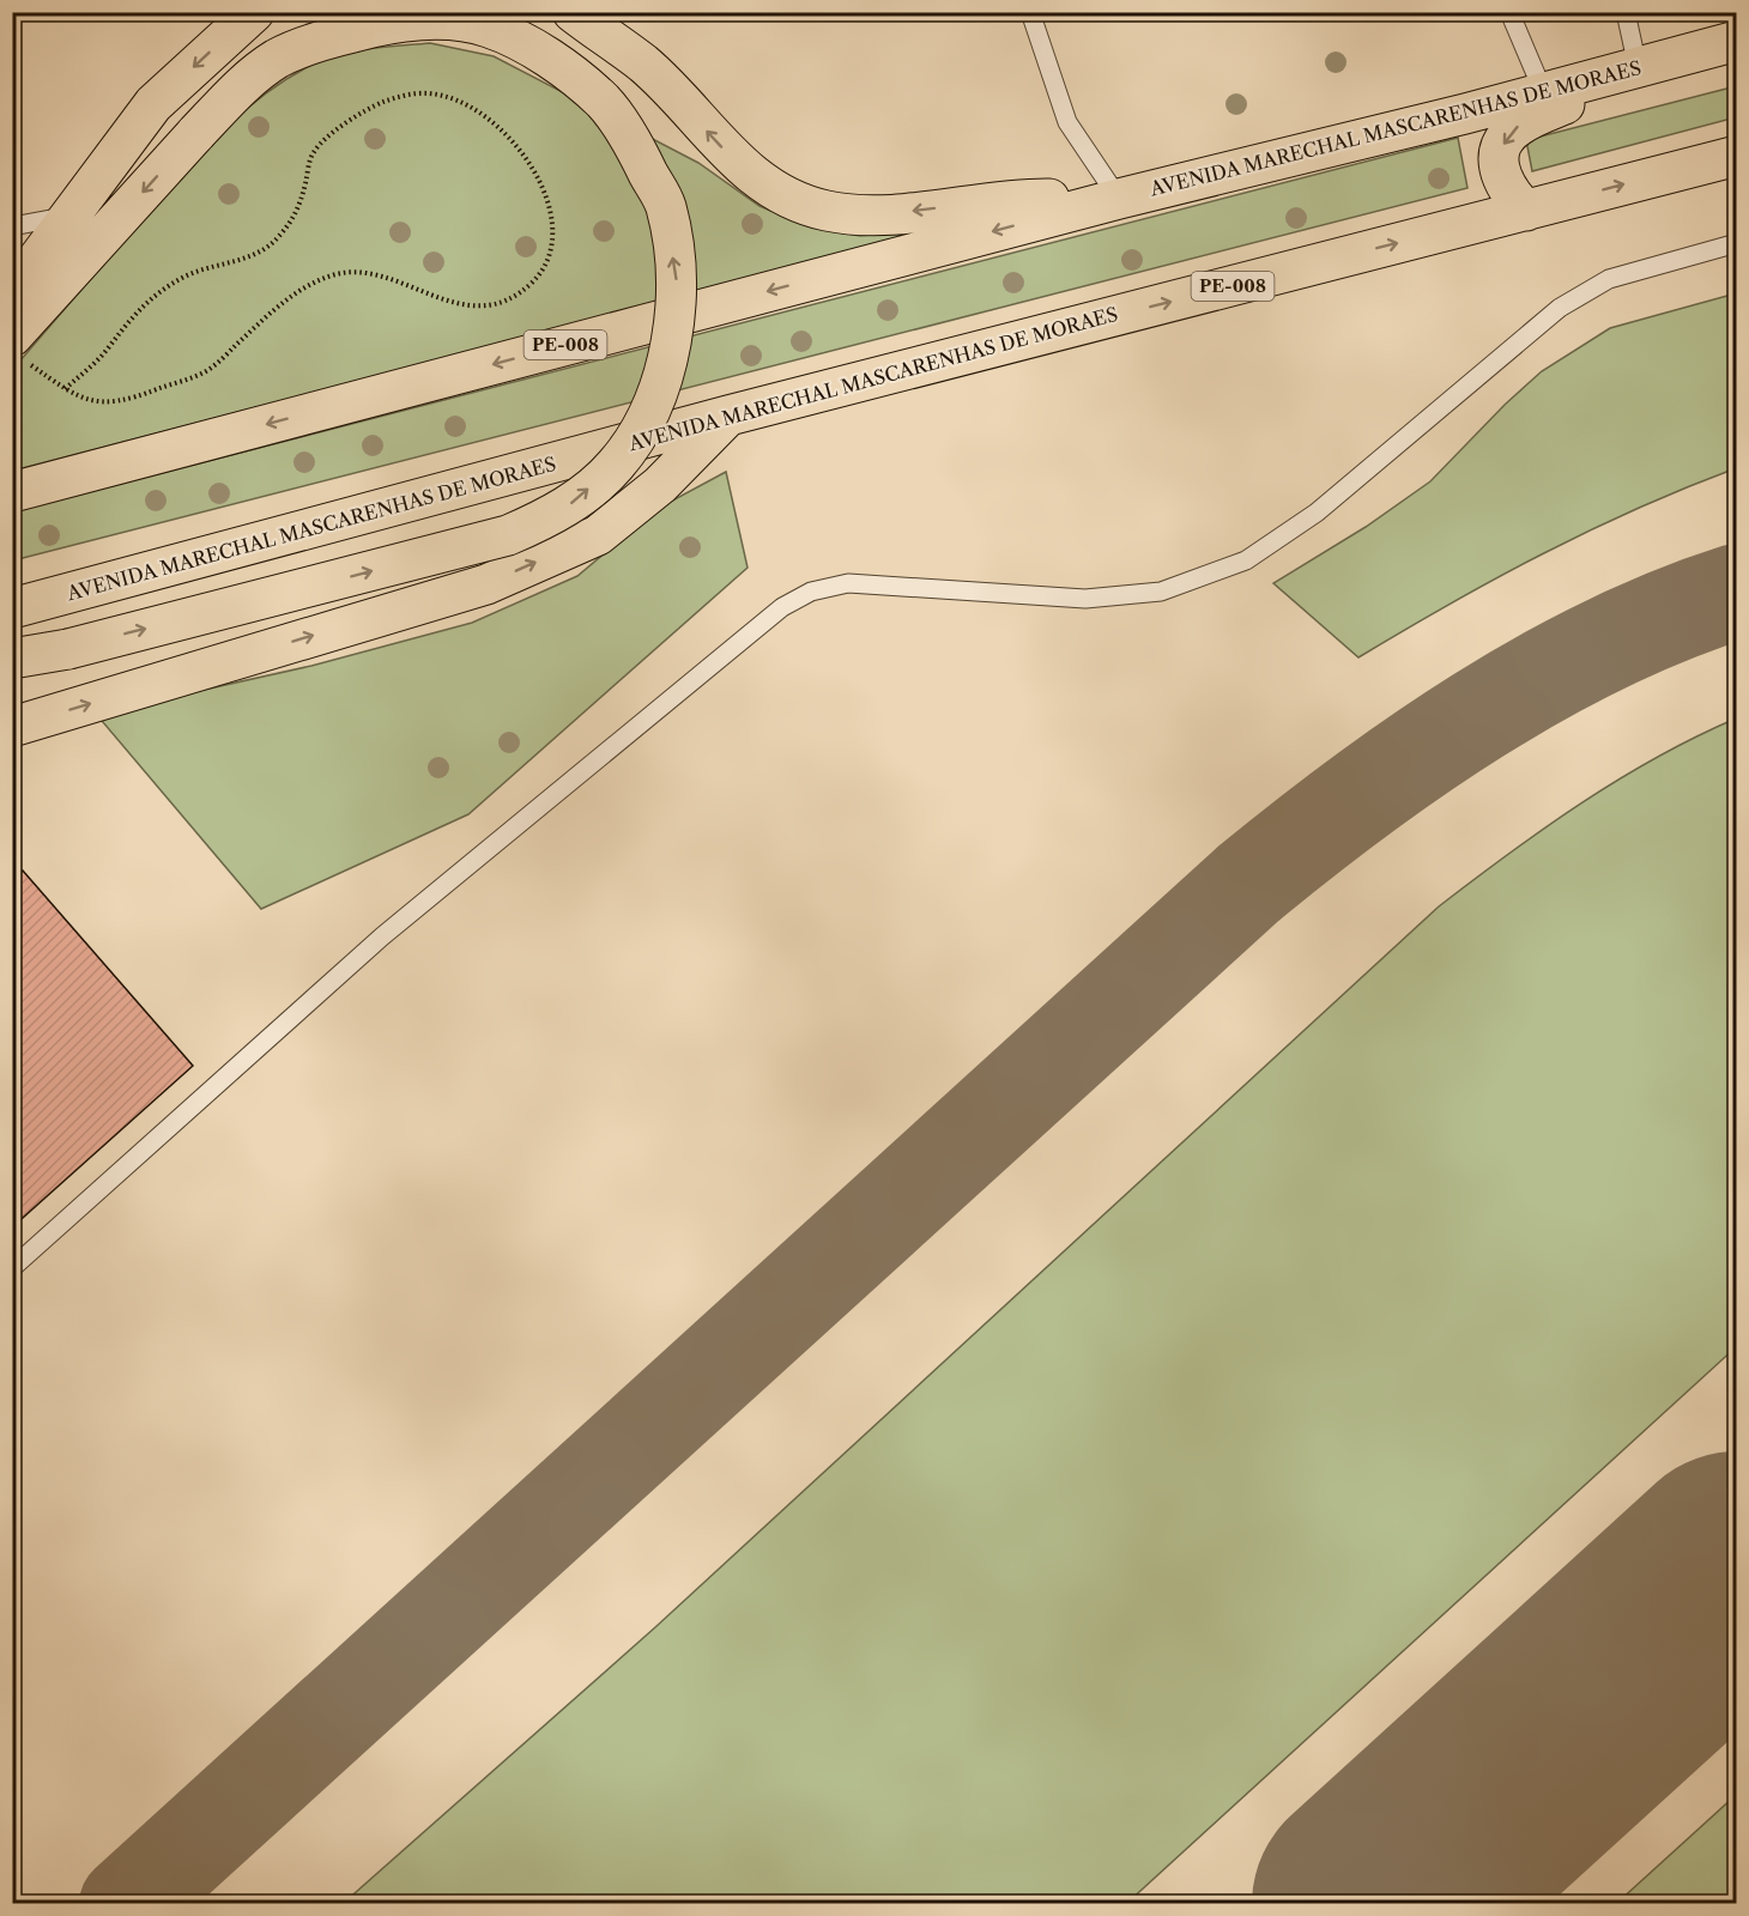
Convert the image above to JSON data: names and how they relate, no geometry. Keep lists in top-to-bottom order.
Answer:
{
  "streets": {
    "highway": ["AVENIDA MARECHAL MASCARENHAS DE MORAES", "PE-008"]
  }
}
